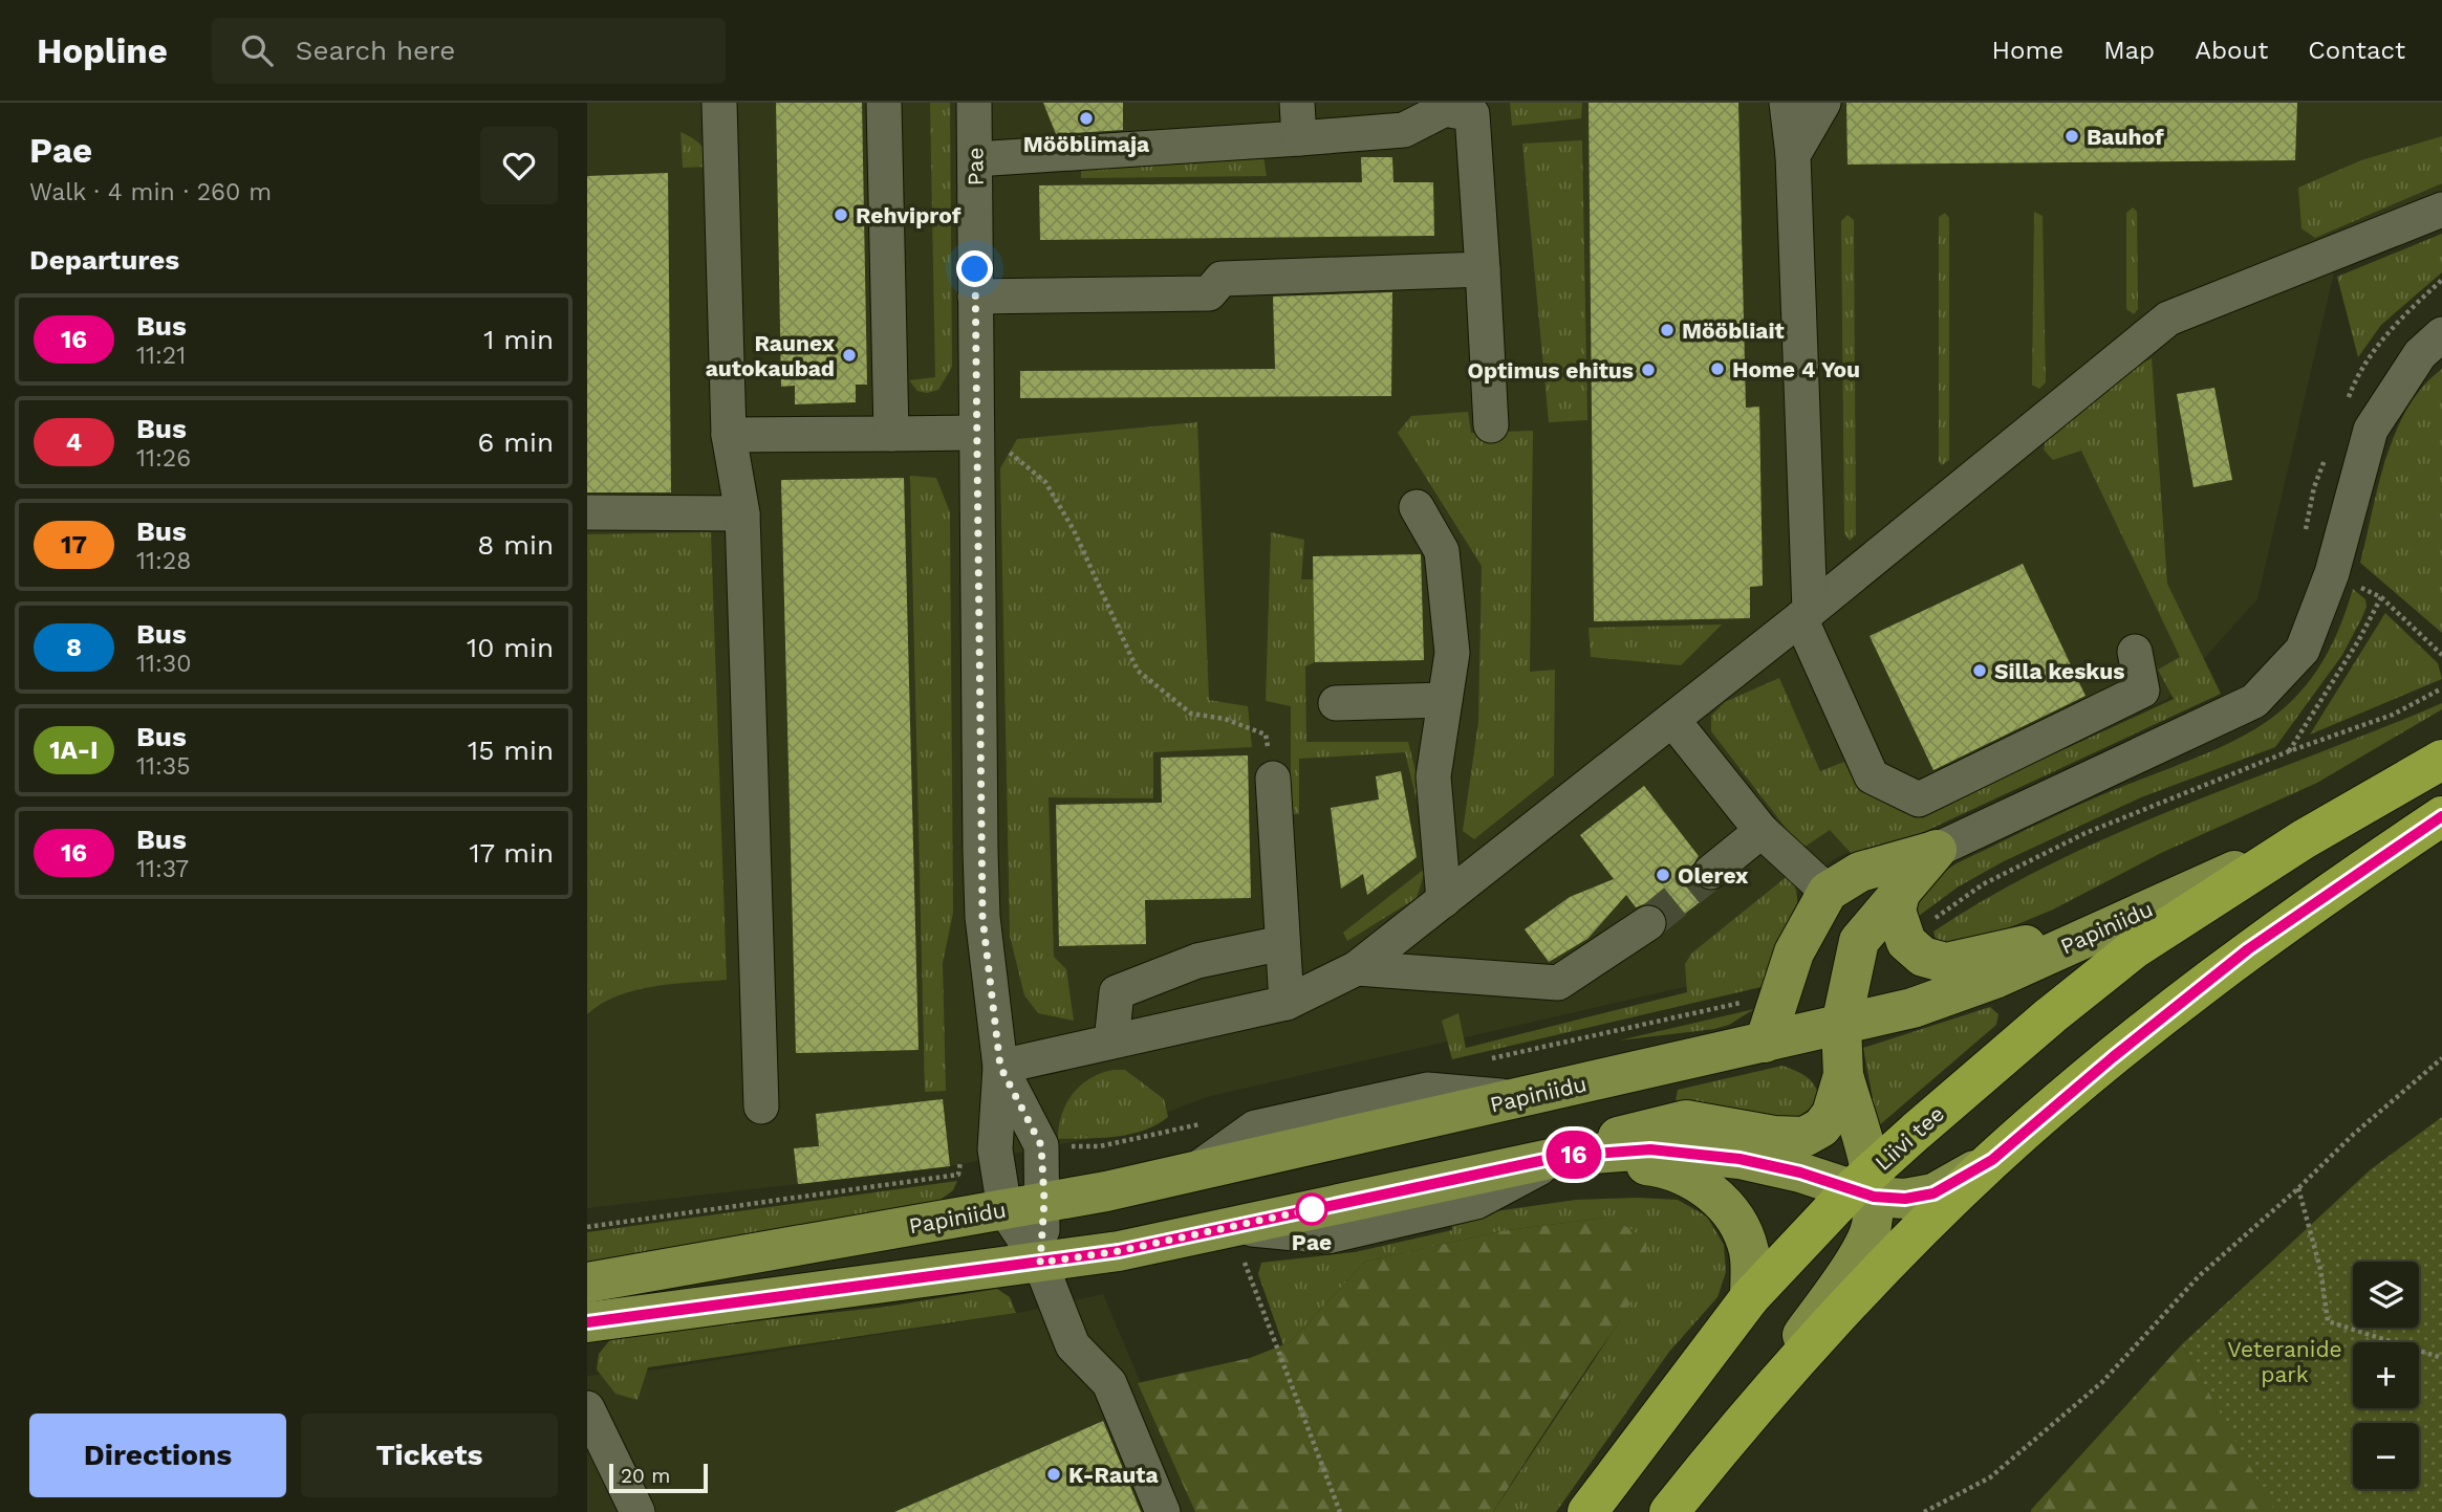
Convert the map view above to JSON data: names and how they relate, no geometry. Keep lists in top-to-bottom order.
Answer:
{
  "streets": {
    "highway": ["Papiniidu", "Liivi tee"],
    "street": ["Pae"]
  },
  "crossings": [
    ["Pae", "Papiniidu"],
    ["Papiniidu", "Liivi tee"]
  ],
  "parks": ["Veteranide park"],
  "places": [
    "Mööblimaja",
    "Bauhof",
    "Rehviprof",
    "Mööbliait",
    "Raunex autokaubad",
    "Home 4 You",
    "Optimus ehitus",
    "Silla keskus",
    "Olerex",
    "Pae",
    "K-Rauta"
  ],
  "lines": ["bus line 16"],
  "scale_bar": "20 m",
  "page": {
    "header": "Hopline",
    "search": "Search here",
    "nav": [
      "Home",
      "Map",
      "About",
      "Contact"
    ],
    "heading": [
      ["Pae", "Walk · 4 min · 260 m"],
      "Departures"
    ],
    "on_map": "16",
    "list": [
      {
        "mark": "16",
        "name": "Bus",
        "note": "11:21",
        "value": "1 min"
      },
      {
        "mark": "4",
        "name": "Bus",
        "note": "11:26",
        "value": "6 min"
      },
      {
        "mark": "17",
        "name": "Bus",
        "note": "11:28",
        "value": "8 min"
      },
      {
        "mark": "8",
        "name": "Bus",
        "note": "11:30",
        "value": "10 min"
      },
      {
        "mark": "1A-I",
        "name": "Bus",
        "note": "11:35",
        "value": "15 min"
      },
      {
        "mark": "16",
        "name": "Bus",
        "note": "11:37",
        "value": "17 min"
      }
    ],
    "map_buttons": ["+", "−"],
    "buttons": ["Directions", "Tickets"],
    "scale": "20 m"
  }
}
